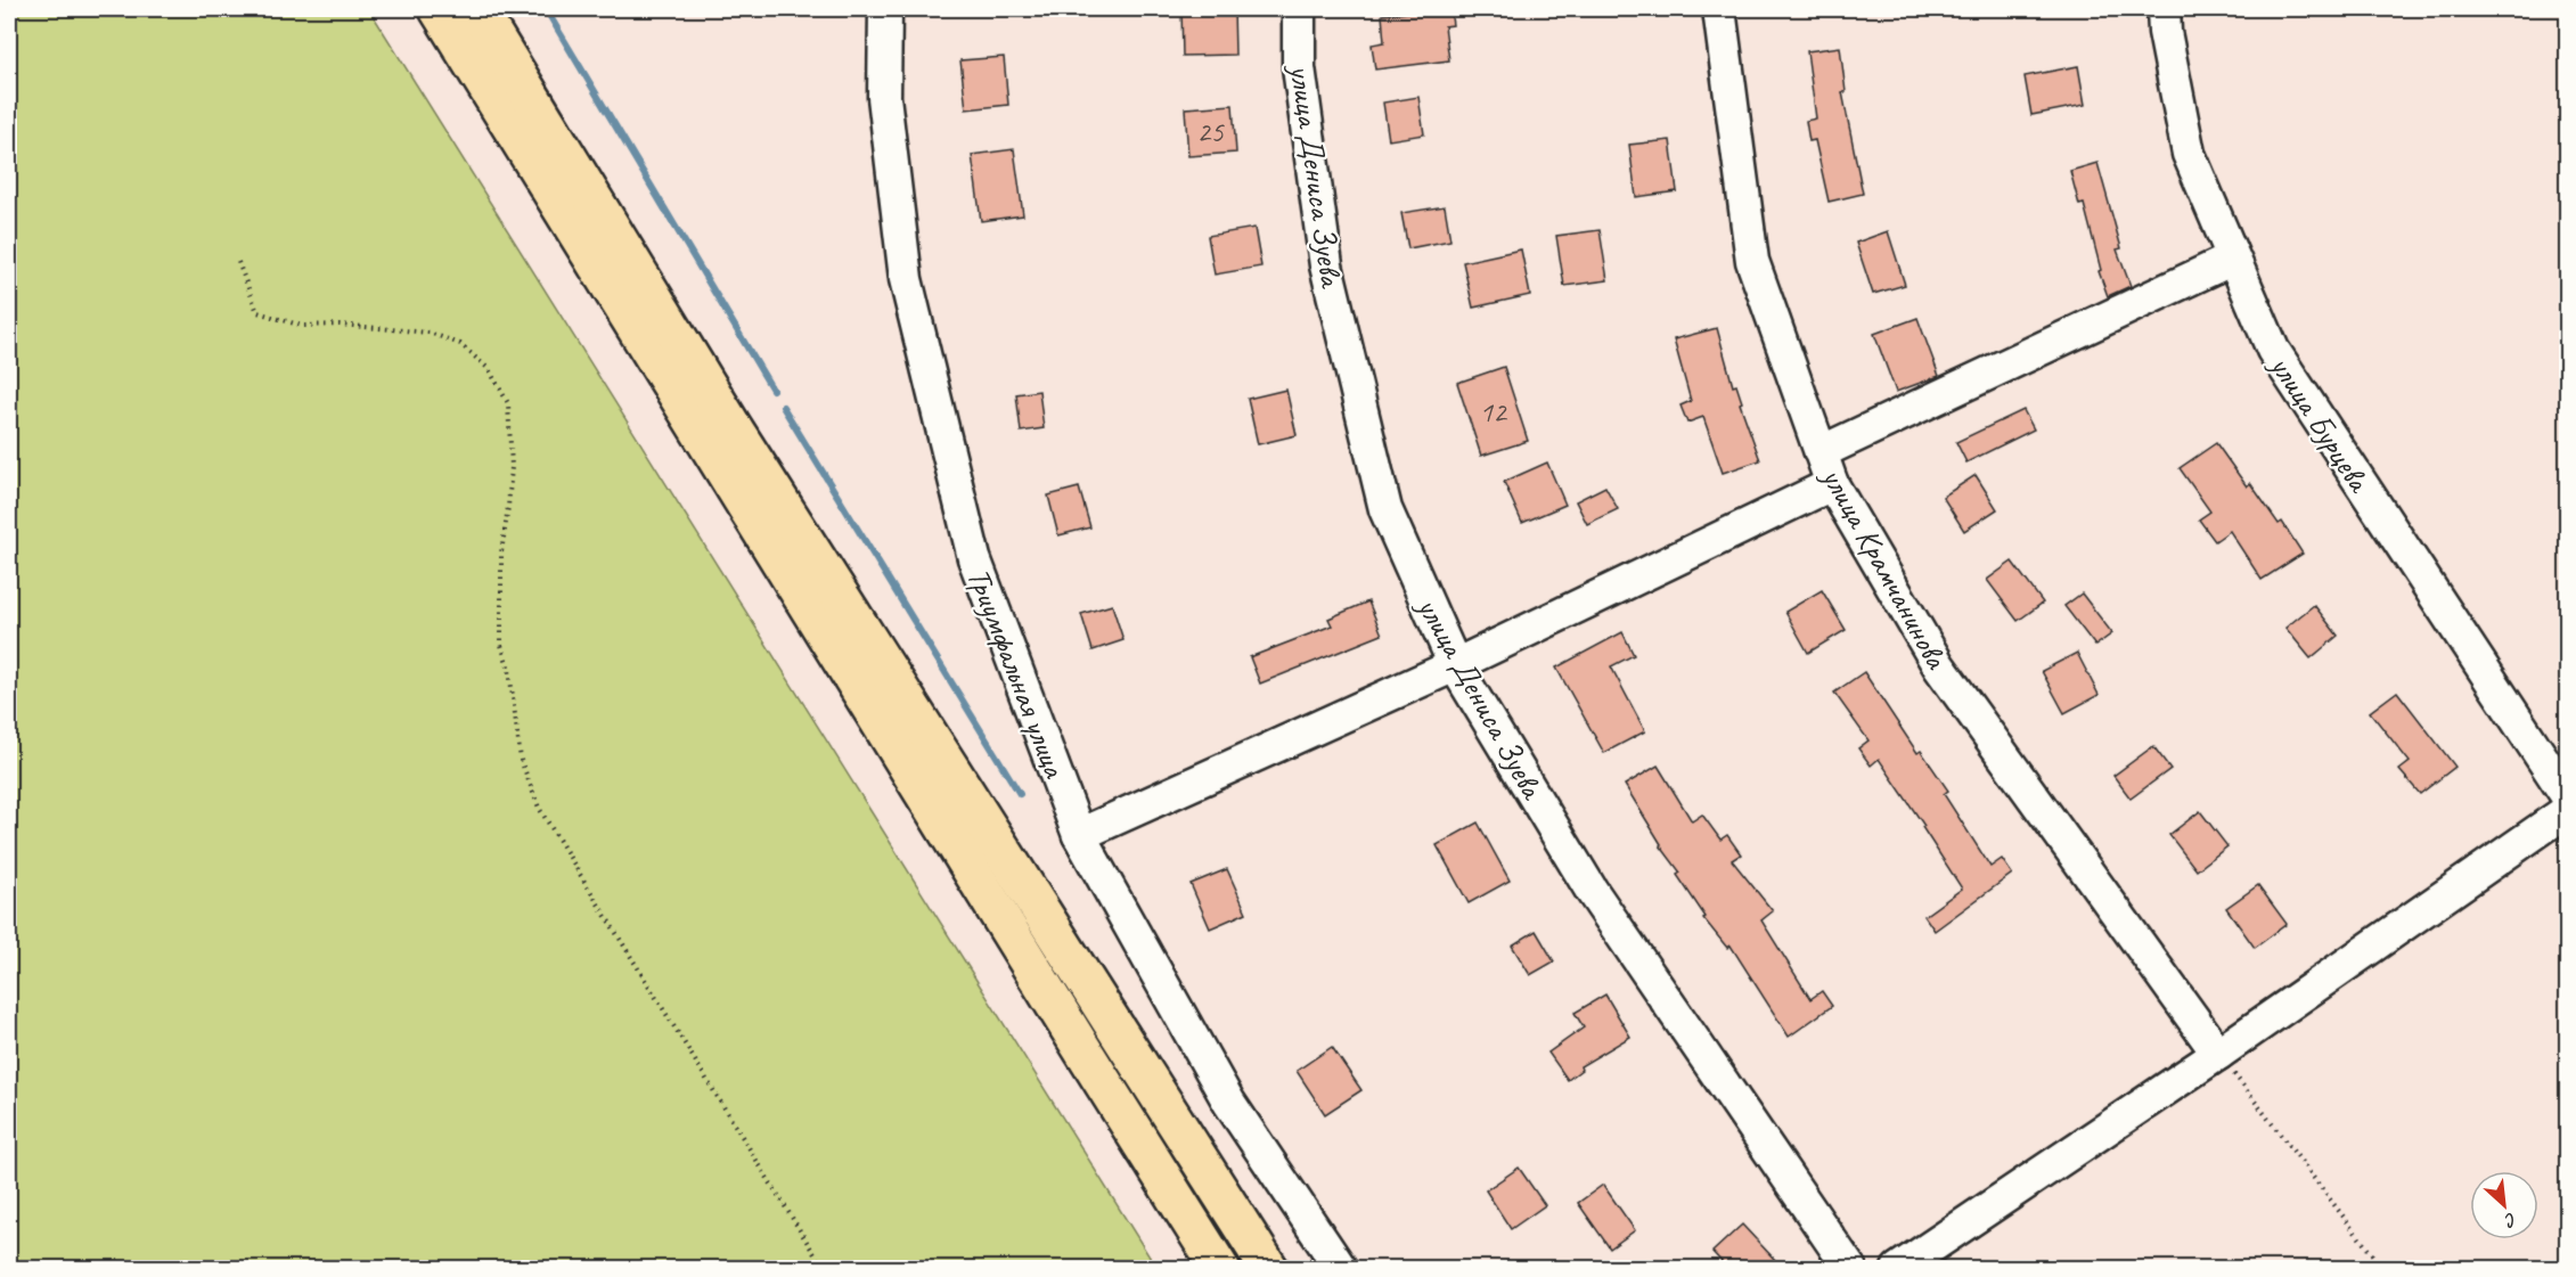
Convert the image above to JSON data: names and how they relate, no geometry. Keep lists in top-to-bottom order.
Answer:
{
  "streets": {
    "street": [
      "улица Дениса Зуева",
      "улица Бурцева",
      "улица Крамчанинова",
      "Триумфальная улица"
    ]
  },
  "house_numbers": ["25", "12"],
  "north": "bottom right"
}
